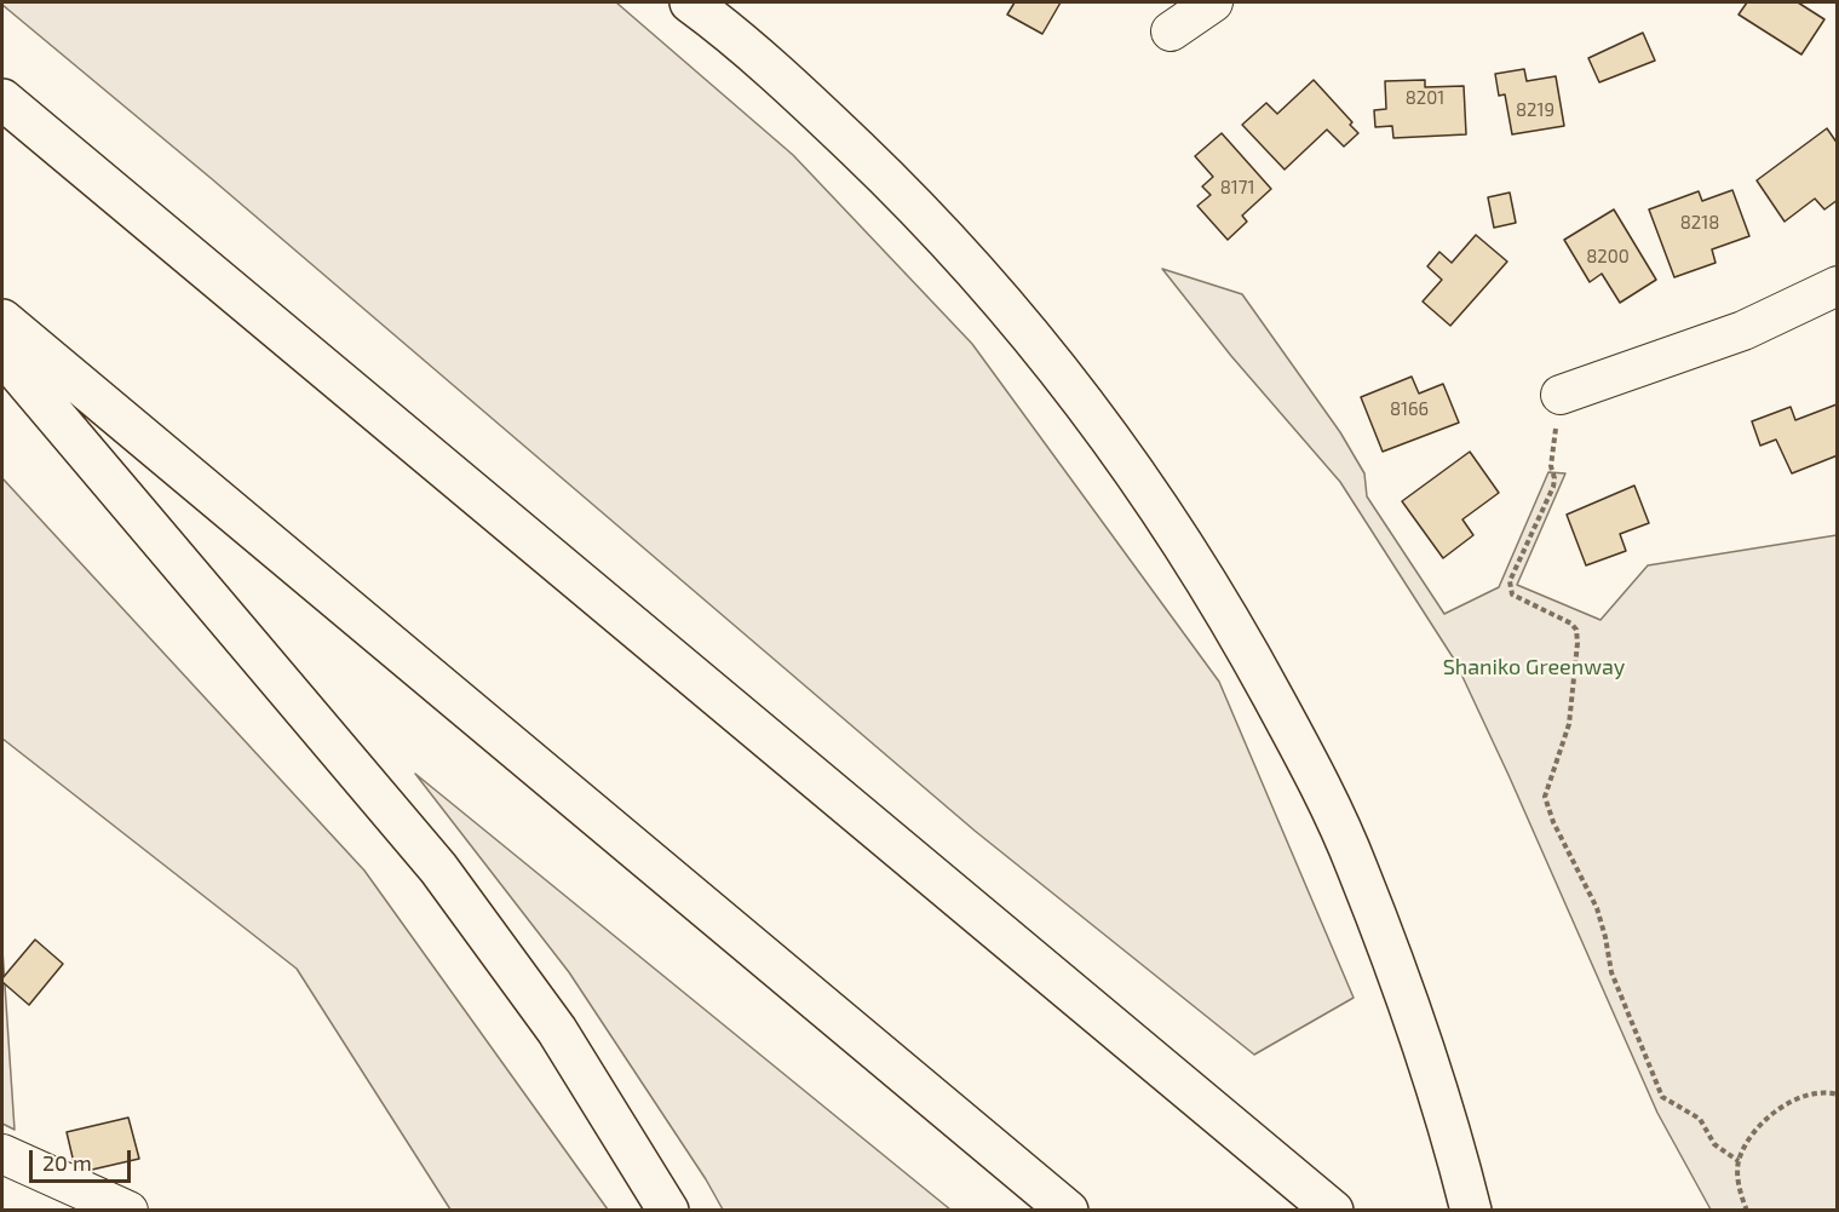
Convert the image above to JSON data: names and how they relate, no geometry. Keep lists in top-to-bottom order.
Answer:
{
  "parks": ["Shaniko Greenway"],
  "house_numbers": [
    "8201",
    "8219",
    "8171",
    "8218",
    "8200",
    "8166"
  ],
  "scale_bar": "20 m"
}
